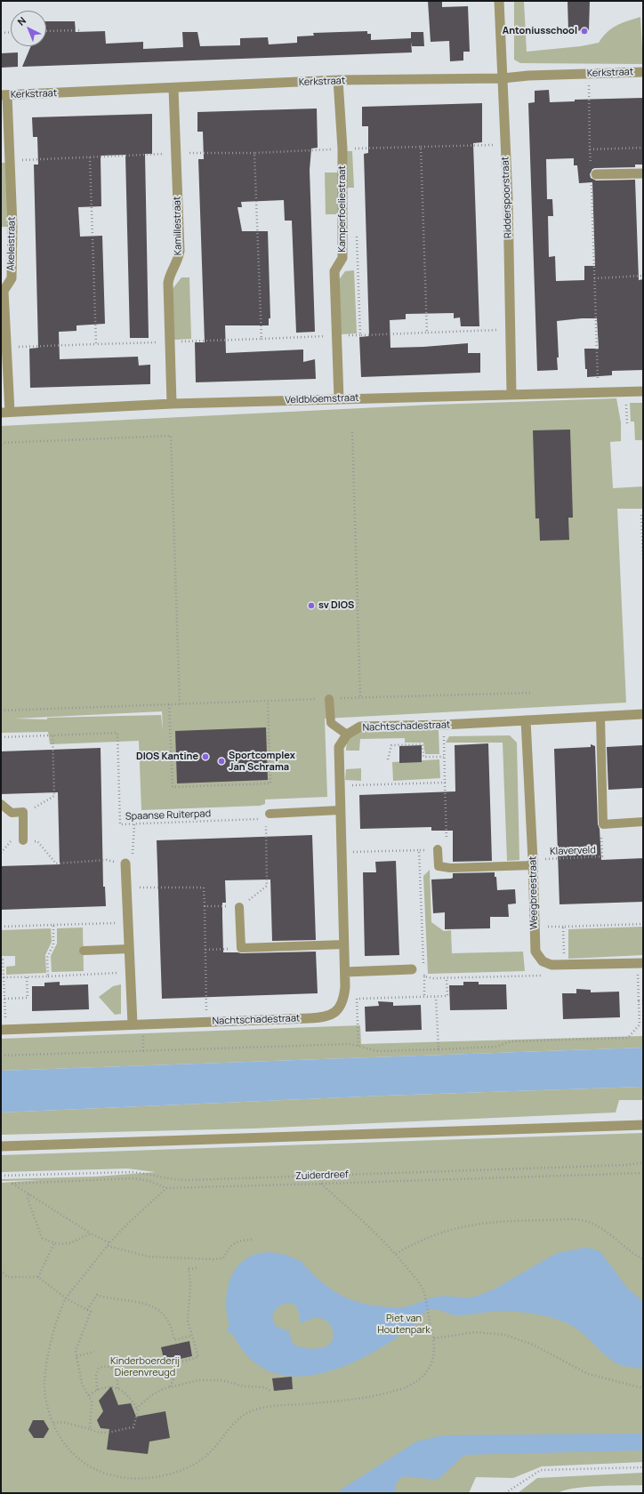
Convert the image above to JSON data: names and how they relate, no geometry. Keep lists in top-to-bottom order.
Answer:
{
  "streets": {
    "street": [
      "Kerkstraat",
      "Ridderspoorstraat",
      "Kamperfoeliestraat",
      "Kamillestraat",
      "Akeleistraat",
      "Veldbloemstraat",
      "Nachtschadestraat",
      "Weegbreestraat"
    ],
    "path": ["Spaanse Ruiterpad", "Klaverveld", "Zuiderdreef"]
  },
  "crossings": [
    ["Kerkstraat", "Ridderspoorstraat"],
    ["Kerkstraat", "Kamperfoeliestraat"],
    ["Kerkstraat", "Kamillestraat"],
    ["Kerkstraat", "Akeleistraat"],
    ["Ridderspoorstraat", "Veldbloemstraat"],
    ["Kamperfoeliestraat", "Veldbloemstraat"],
    ["Kamillestraat", "Veldbloemstraat"],
    ["Akeleistraat", "Veldbloemstraat"],
    ["Nachtschadestraat", "Weegbreestraat"],
    ["Klaverveld", "Weegbreestraat"]
  ],
  "parks": ["Piet van Houtenpark", "Kinderboerderij Dierenvreugd"],
  "places": [
    "Antoniusschool",
    "sv DIOS",
    "DIOS Kantine",
    "Sportcomplex Jan Schrama"
  ],
  "north": "top left"
}
